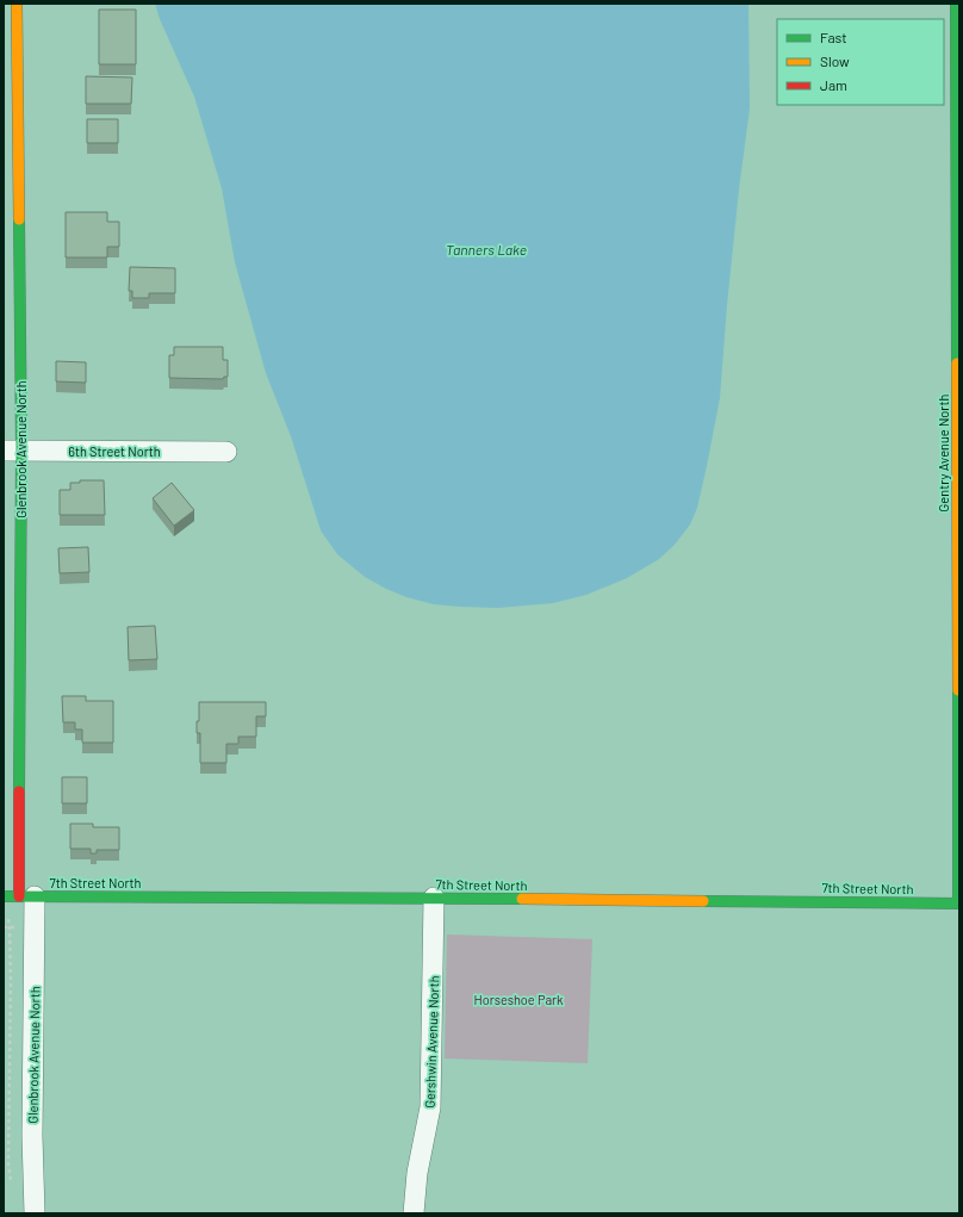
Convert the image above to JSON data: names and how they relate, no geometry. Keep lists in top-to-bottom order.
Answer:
{
  "streets": {
    "street": [
      "Glenbrook Avenue North",
      "6th Street North",
      "Gentry Avenue North",
      "7th Street North",
      "Gershwin Avenue North"
    ]
  },
  "crossings": [
    ["Glenbrook Avenue North", "6th Street North"],
    ["Glenbrook Avenue North", "7th Street North"],
    ["Gentry Avenue North", "7th Street North"],
    ["7th Street North", "Gershwin Avenue North"]
  ],
  "water": ["Tanners Lake"],
  "parks": ["Horseshoe Park"],
  "legend": ["Fast", "Slow", "Jam"]
}
